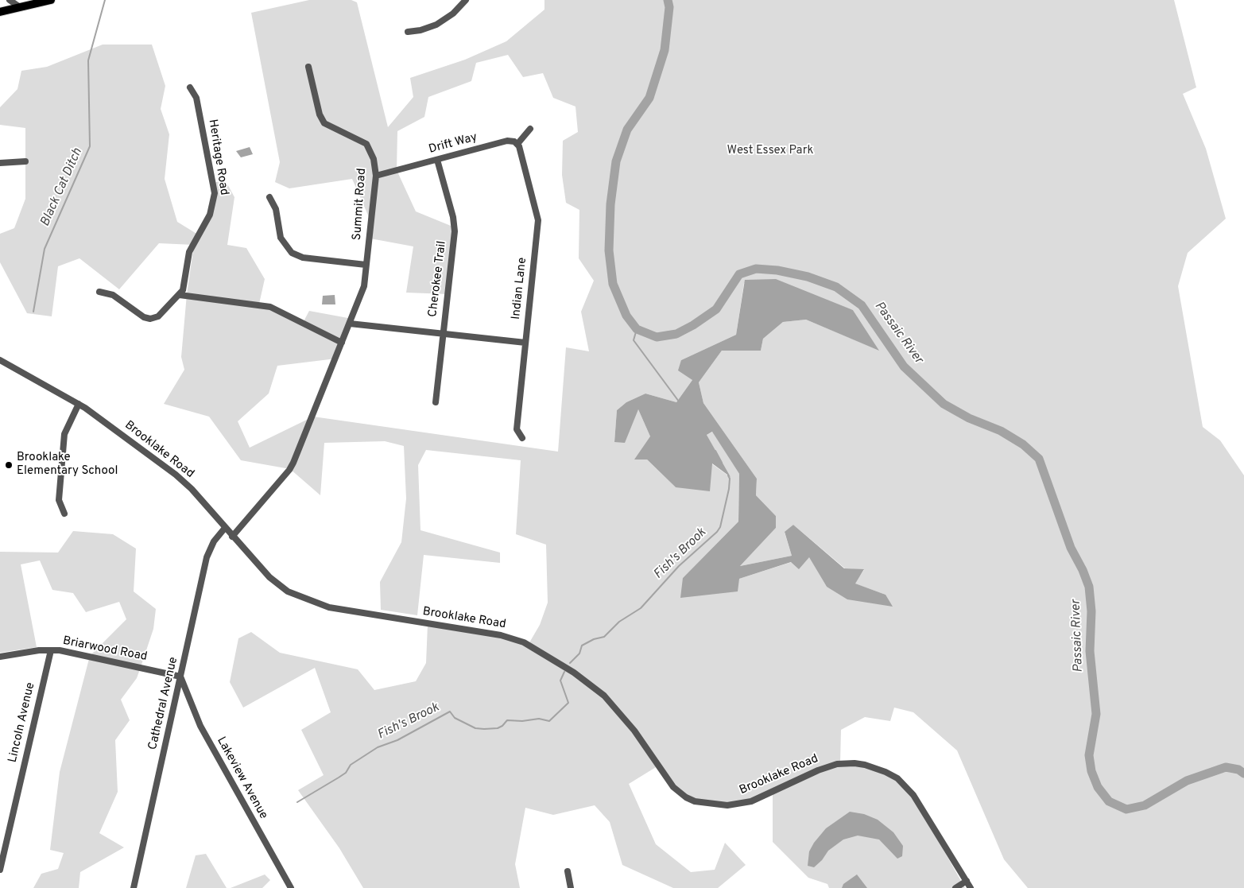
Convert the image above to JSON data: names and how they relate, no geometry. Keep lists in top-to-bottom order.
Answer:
{
  "streets": {
    "street": [
      "Drift Way",
      "Heritage Road",
      "Summit Road",
      "Cherokee Trail",
      "Indian Lane",
      "Brooklake Road",
      "Briarwood Road",
      "Cathedral Avenue",
      "Lincoln Avenue",
      "Lakeview Avenue"
    ]
  },
  "crossings": [
    ["Drift Way", "Summit Road"],
    ["Drift Way", "Cherokee Trail"],
    ["Drift Way", "Indian Lane"],
    ["Brooklake Road", "Cathedral Avenue"],
    ["Briarwood Road", "Cathedral Avenue"],
    ["Briarwood Road", "Lincoln Avenue"],
    ["Briarwood Road", "Lakeview Avenue"],
    ["Cathedral Avenue", "Lakeview Avenue"]
  ],
  "water": ["Black Cat Ditch", "Passaic River", "Fish's Brook"],
  "parks": ["West Essex Park"],
  "places": ["Brooklake Elementary School"]
}
